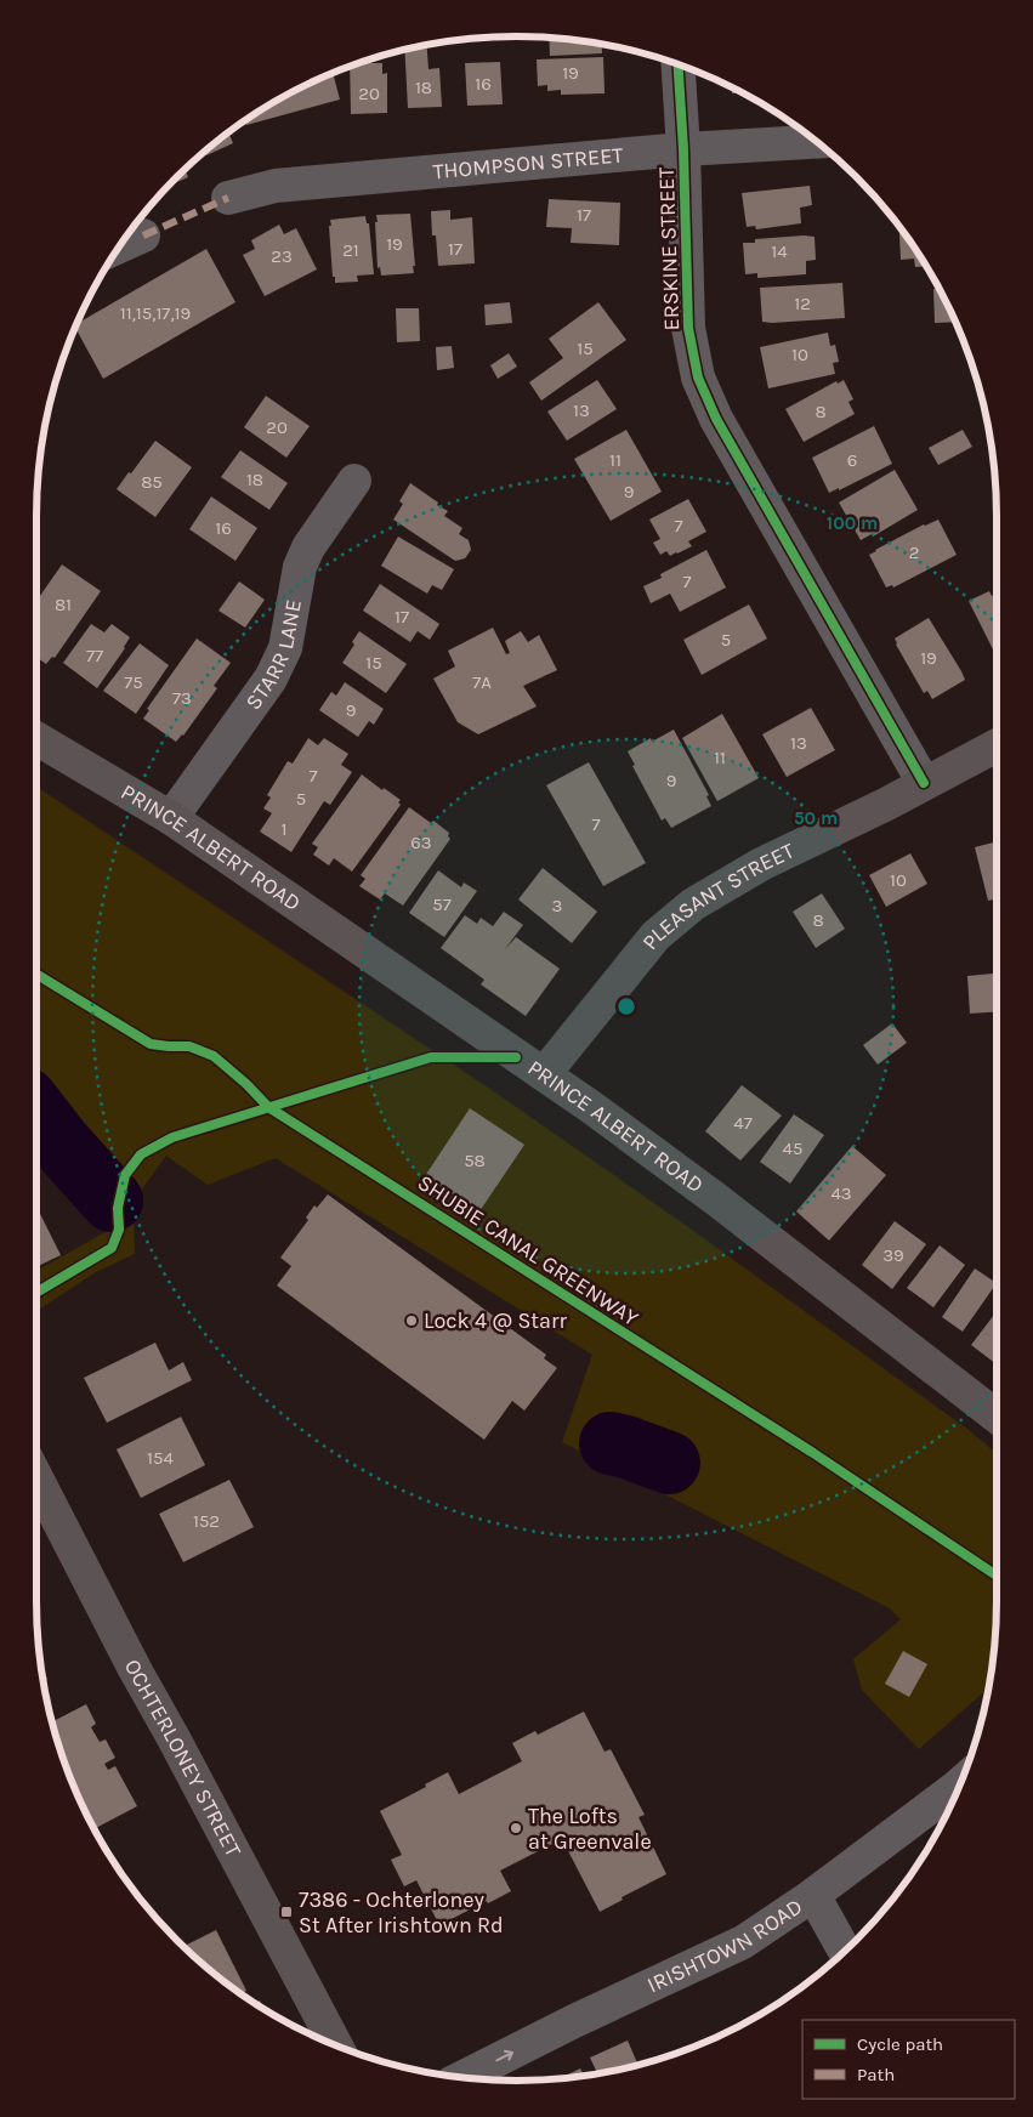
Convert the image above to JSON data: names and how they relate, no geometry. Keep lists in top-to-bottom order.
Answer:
{
  "streets": {
    "main road": ["PRINCE ALBERT ROAD", "PLEASANT STREET", "OCHTERLONEY STREET"],
    "street": [
      "THOMPSON STREET",
      "ERSKINE STREET",
      "STARR LANE",
      "IRISHTOWN ROAD"
    ],
    "cycle path": ["SHUBIE CANAL GREENWAY"]
  },
  "crossings": [
    ["THOMPSON STREET", "ERSKINE STREET"],
    ["ERSKINE STREET", "PLEASANT STREET"],
    ["STARR LANE", "PRINCE ALBERT ROAD"],
    ["PRINCE ALBERT ROAD", "PLEASANT STREET"]
  ],
  "one_way": ["IRISHTOWN ROAD"],
  "places": {
    "other": ["Lock 4 @ Starr", "The Lofts at Greenvale"],
    "transit": ["7386 - Ochterloney St After Irishtown Rd"]
  },
  "house_numbers": [
    "19",
    "16",
    "18",
    "20",
    "17",
    "19",
    "17",
    "21",
    "14",
    "23",
    "12",
    "11,15,17,19",
    "15",
    "10",
    "13",
    "8",
    "20",
    "11",
    "6",
    "18",
    "85",
    "9",
    "7",
    "16",
    "2",
    "7",
    "81",
    "17",
    "5",
    "77",
    "19",
    "15",
    "75",
    "7A",
    "73",
    "9",
    "13",
    "11",
    "7",
    "9",
    "5",
    "7",
    "1",
    "63",
    "10",
    "57",
    "3",
    "8",
    "47",
    "45",
    "58",
    "43",
    "39",
    "154",
    "152"
  ],
  "legend": ["Cycle path", "Path"],
  "rings": ["100 m", "50 m"]
}
